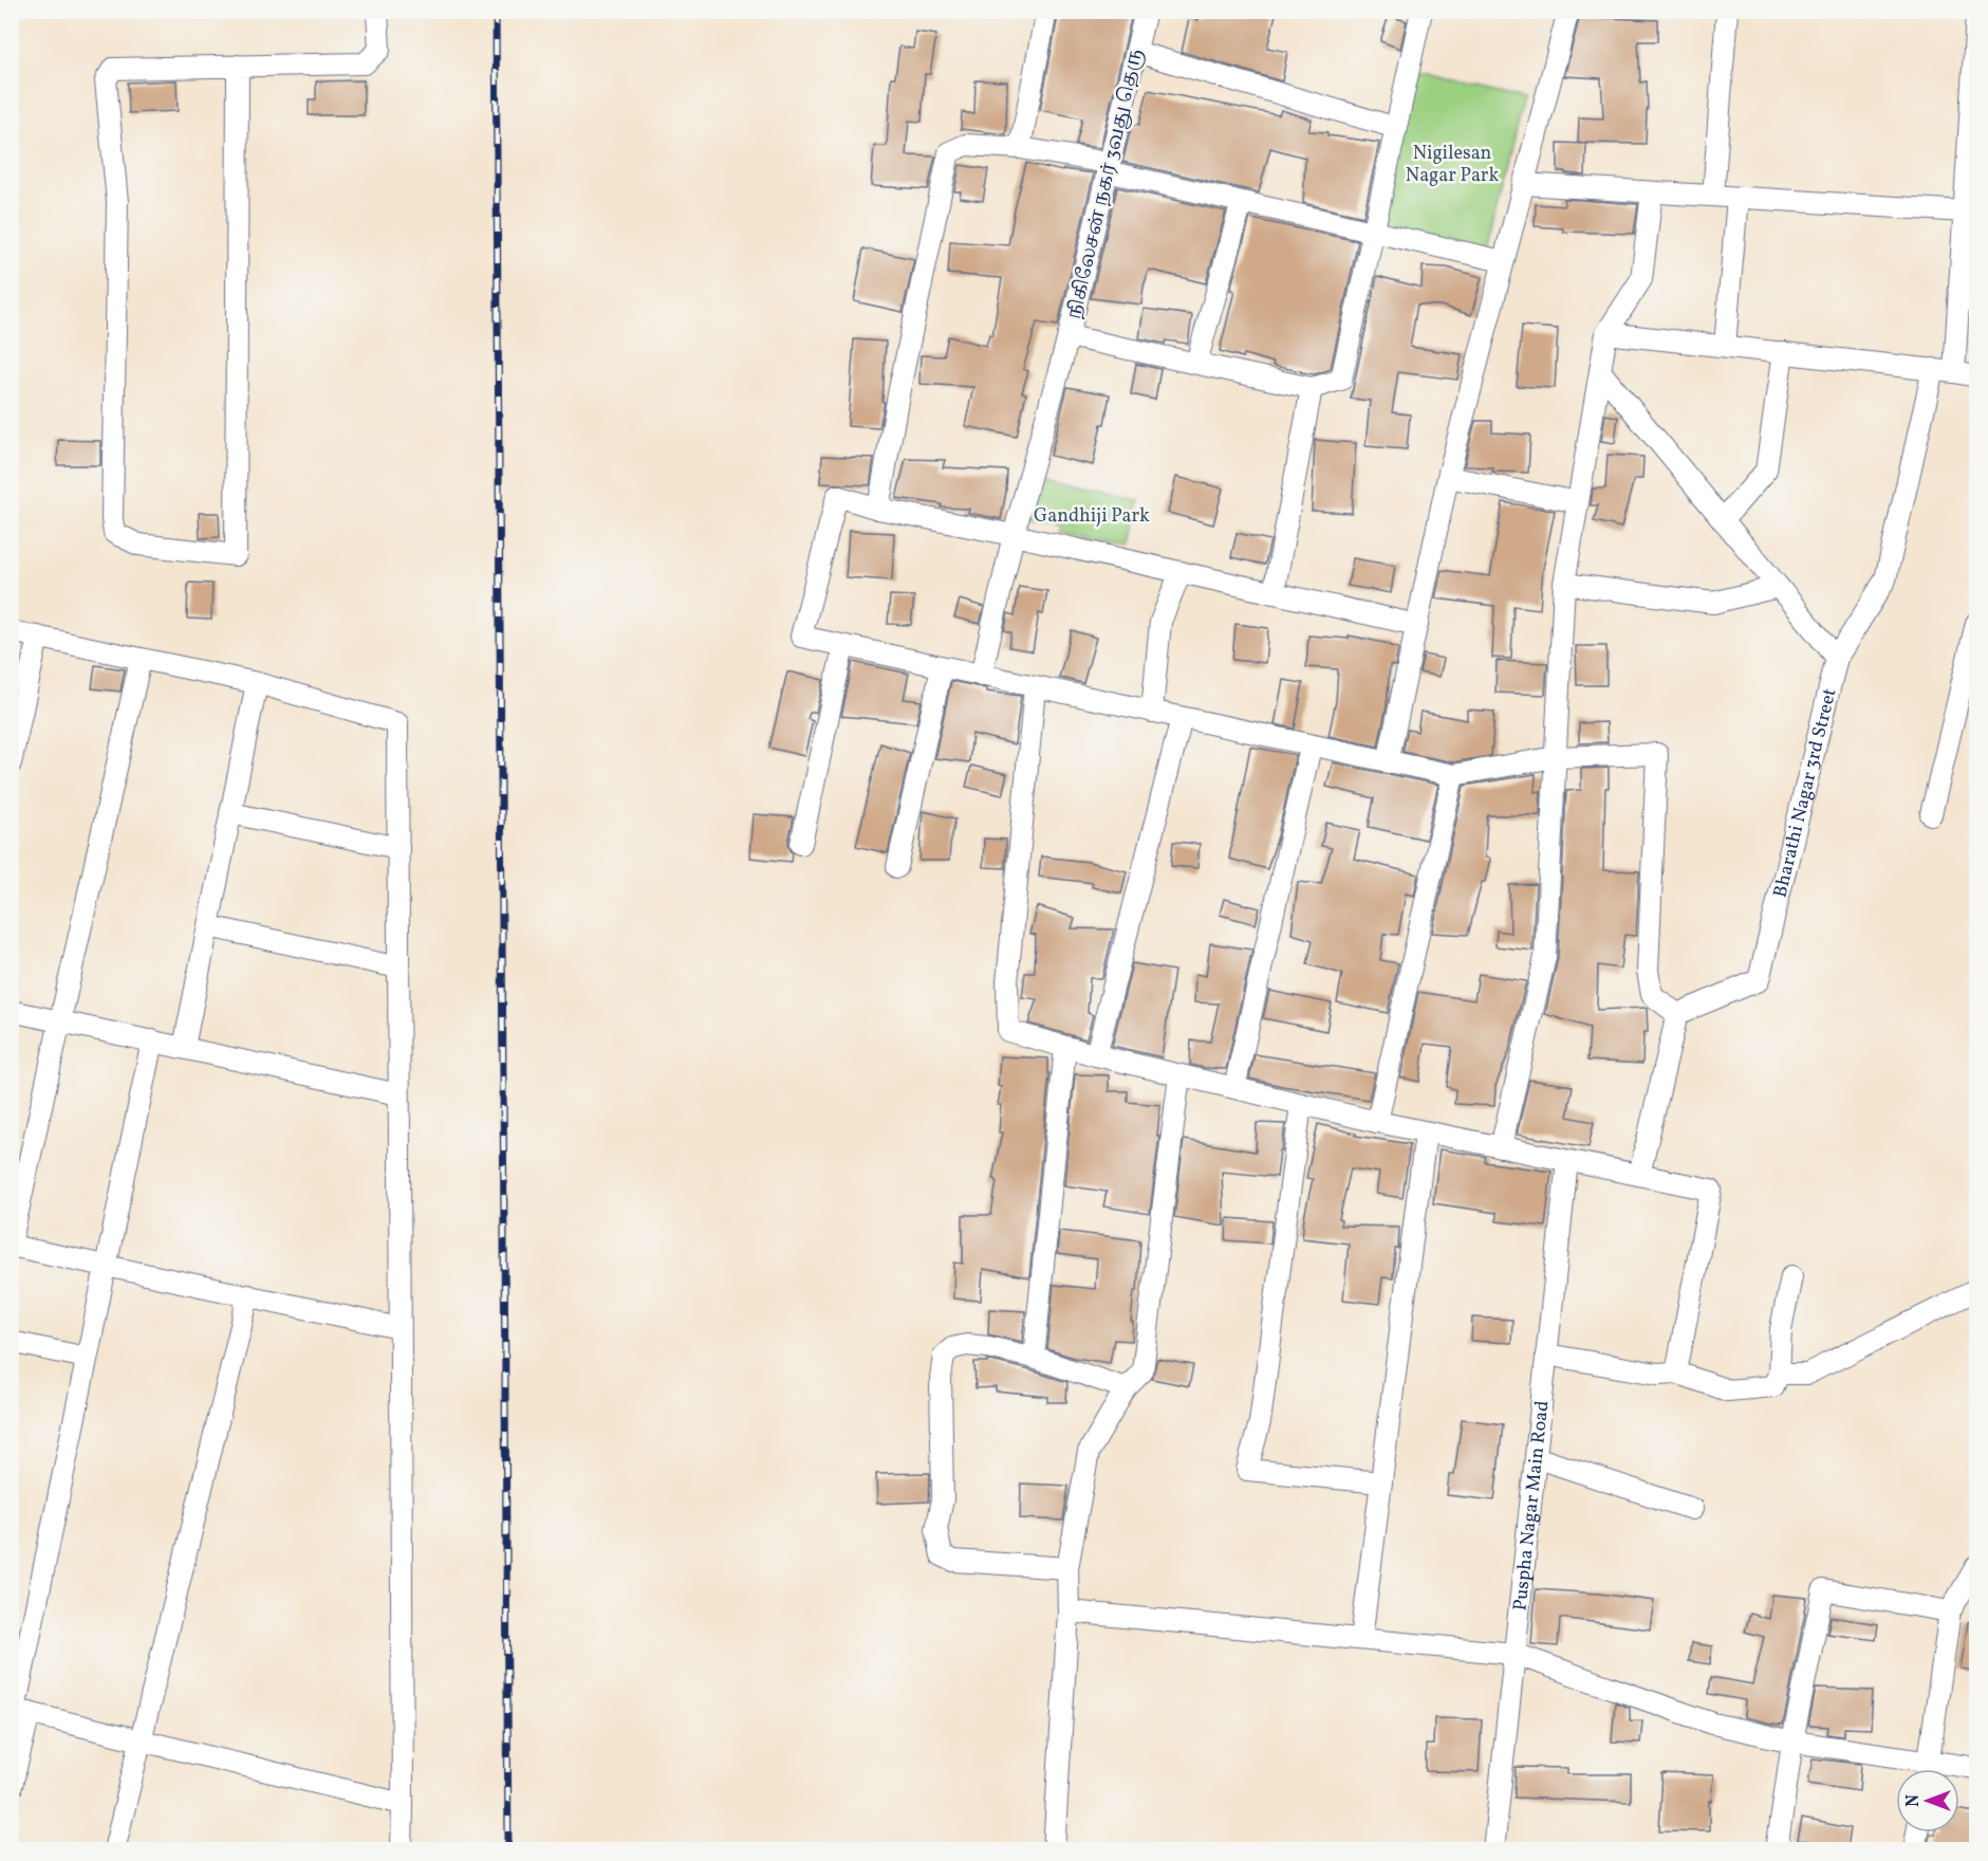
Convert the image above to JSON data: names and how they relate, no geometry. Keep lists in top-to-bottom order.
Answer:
{
  "streets": {
    "street": ["நிகிலேசன் நகர் 3வது தெரு", "Bharathi Nagar 3rd Street", "Puspha Nagar Main Road"]
  },
  "parks": ["Nigilesan Nagar Park", "Gandhiji Park"],
  "north": "left"
}
